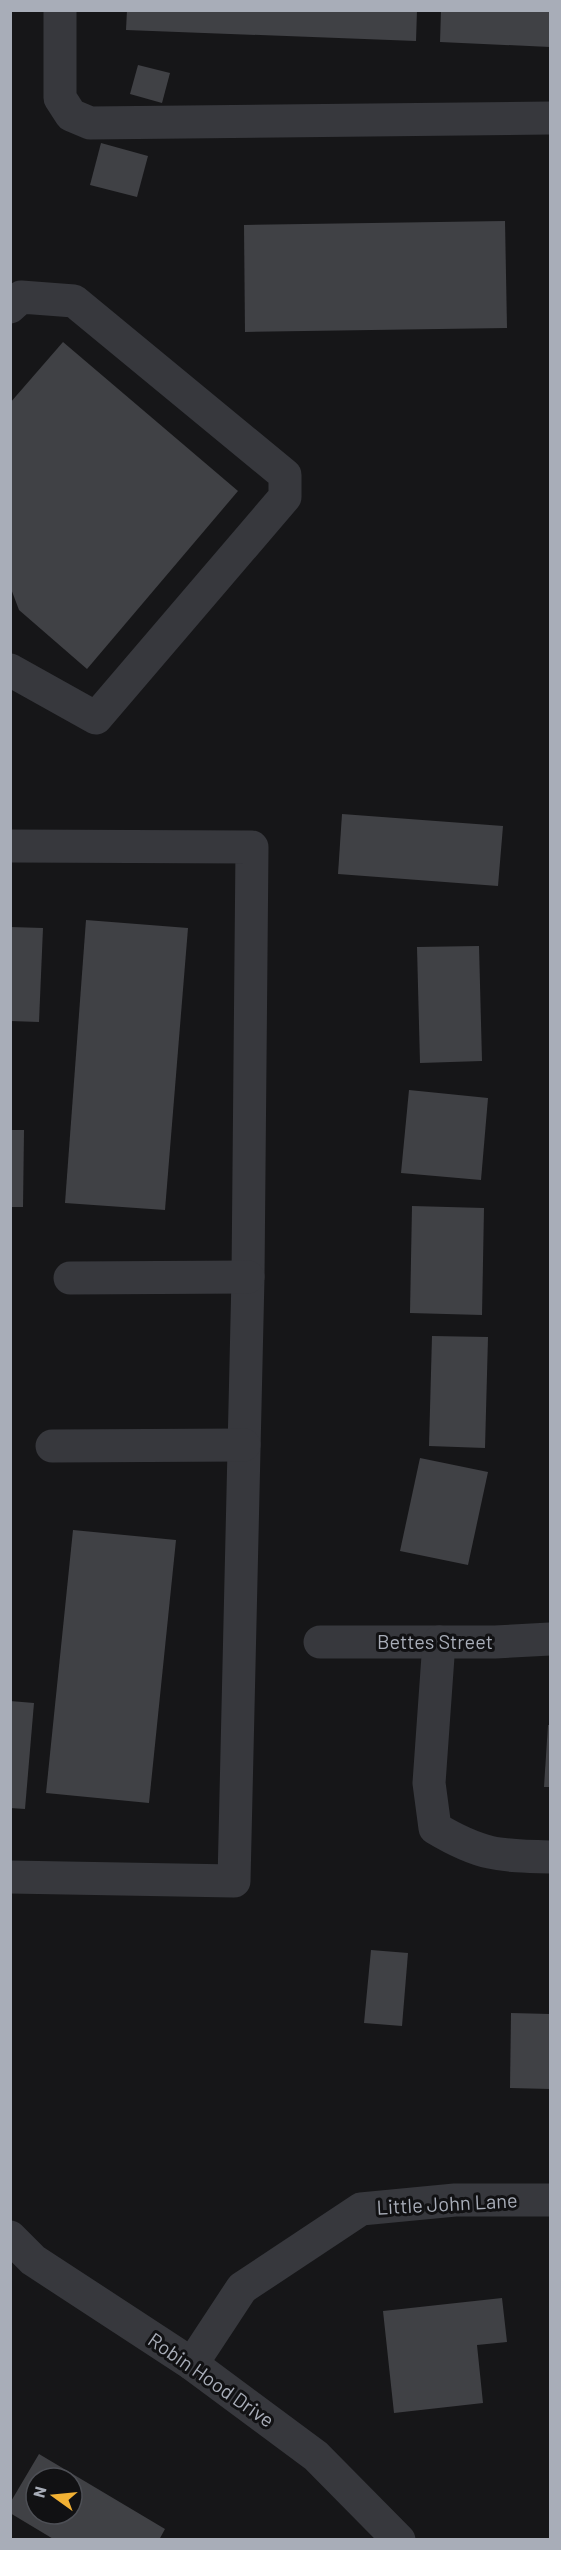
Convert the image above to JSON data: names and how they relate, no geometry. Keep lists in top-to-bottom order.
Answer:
{
  "streets": {
    "street": ["Bettes Street", "Little John Lane", "Robin Hood Drive"]
  },
  "crossings": [
    ["Little John Lane", "Robin Hood Drive"]
  ],
  "north": "left"
}
